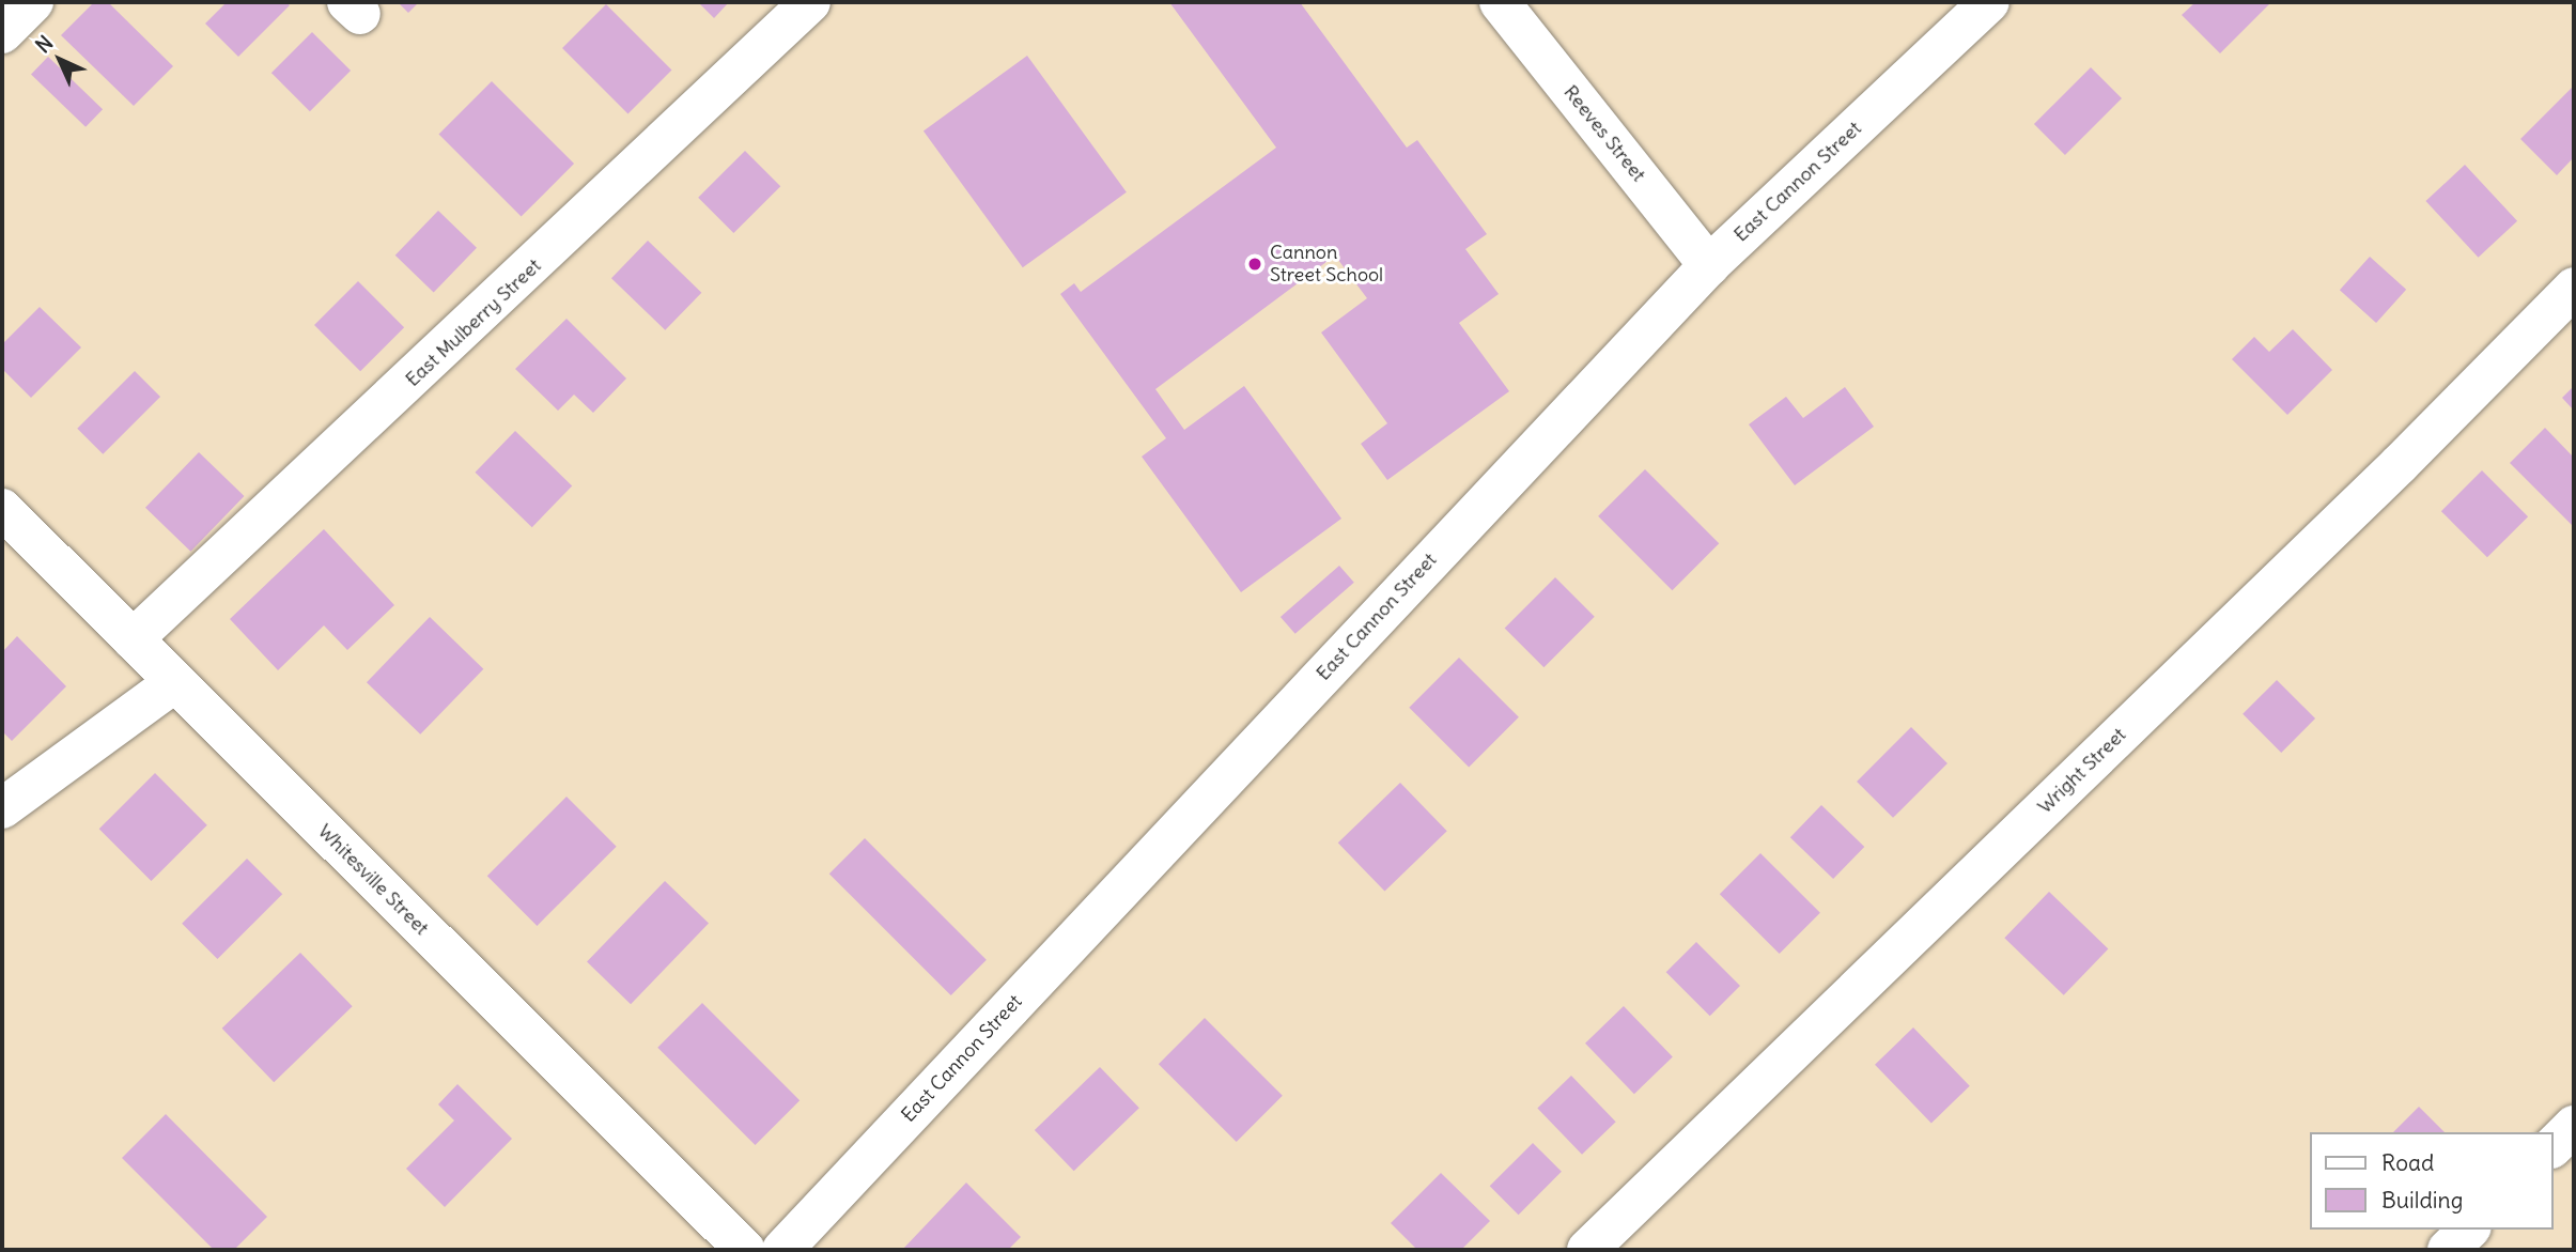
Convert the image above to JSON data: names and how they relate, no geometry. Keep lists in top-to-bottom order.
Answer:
{
  "streets": {
    "street": [
      "Reeves Street",
      "East Cannon Street",
      "East Mulberry Street",
      "Wright Street",
      "Whitesville Street"
    ]
  },
  "crossings": [
    ["Reeves Street", "East Cannon Street"],
    ["East Mulberry Street", "Whitesville Street"]
  ],
  "places": ["Cannon Street School"],
  "legend": ["Road", "Building"],
  "north": "top left"
}
